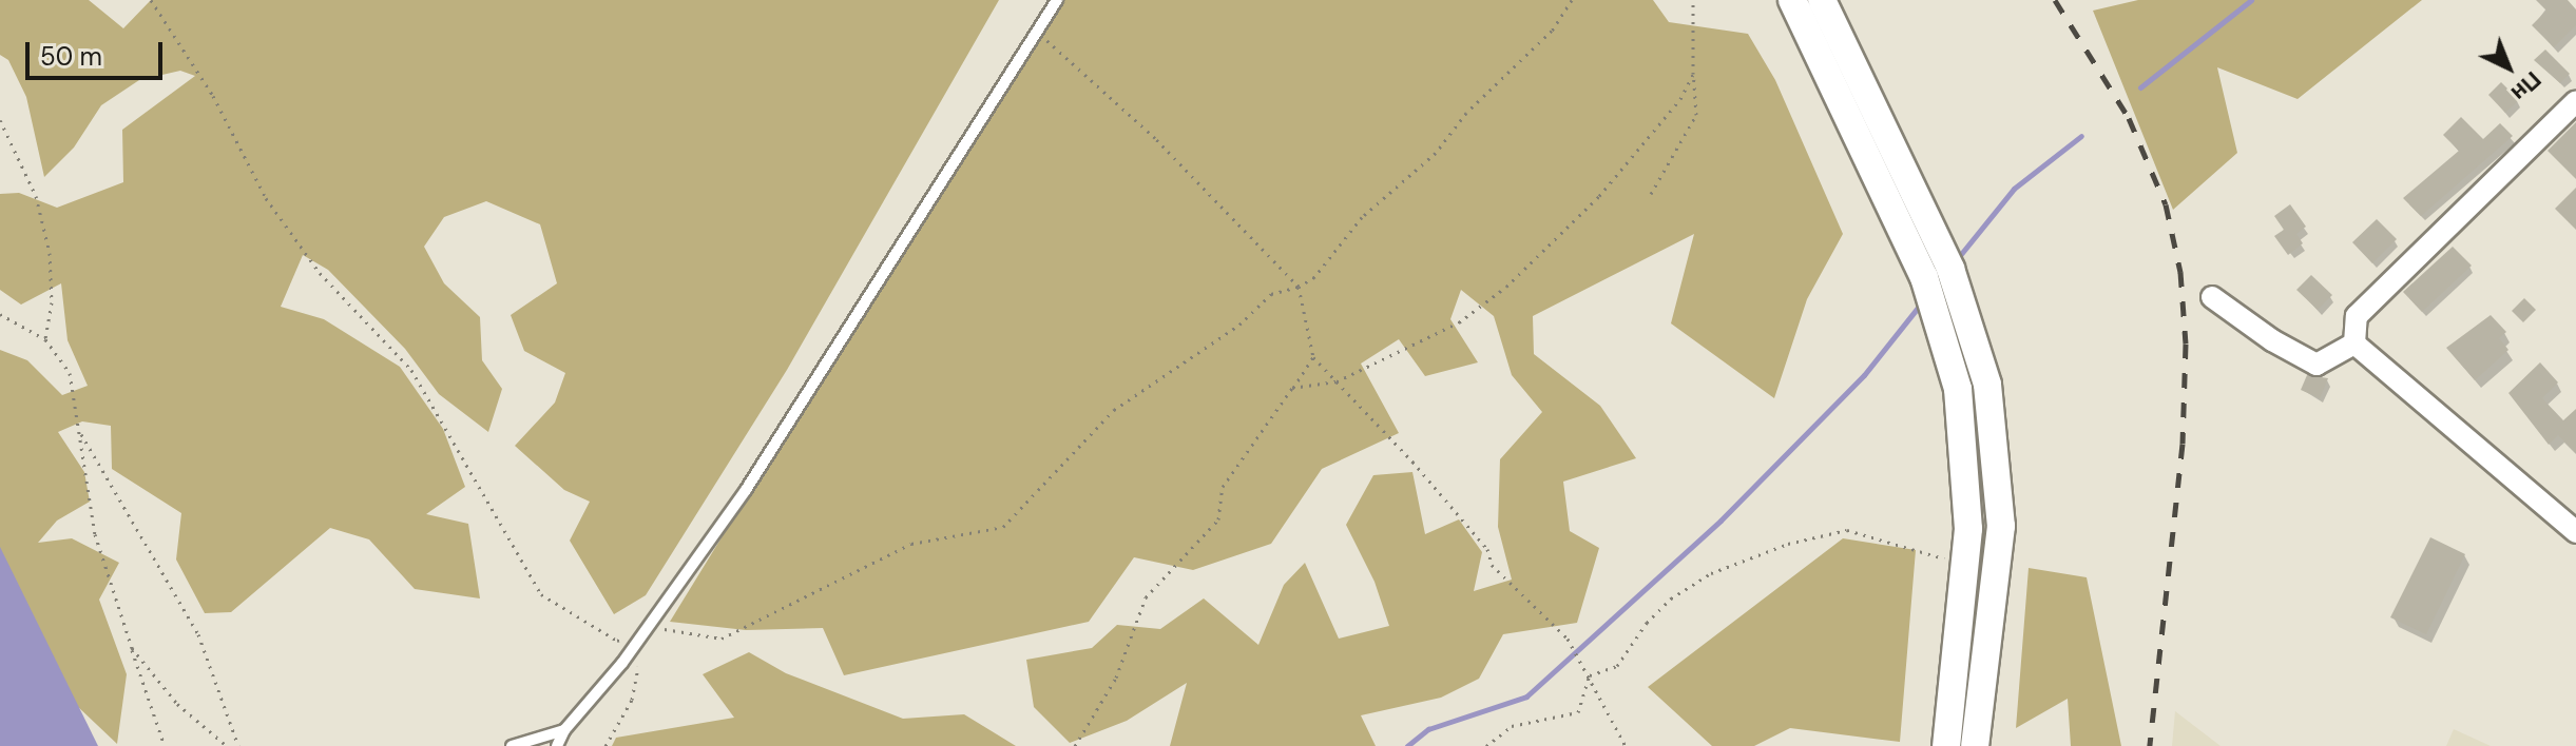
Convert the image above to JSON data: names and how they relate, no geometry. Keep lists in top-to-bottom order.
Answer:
{
  "scale_bar": "50 m",
  "north": "bottom right"
}
